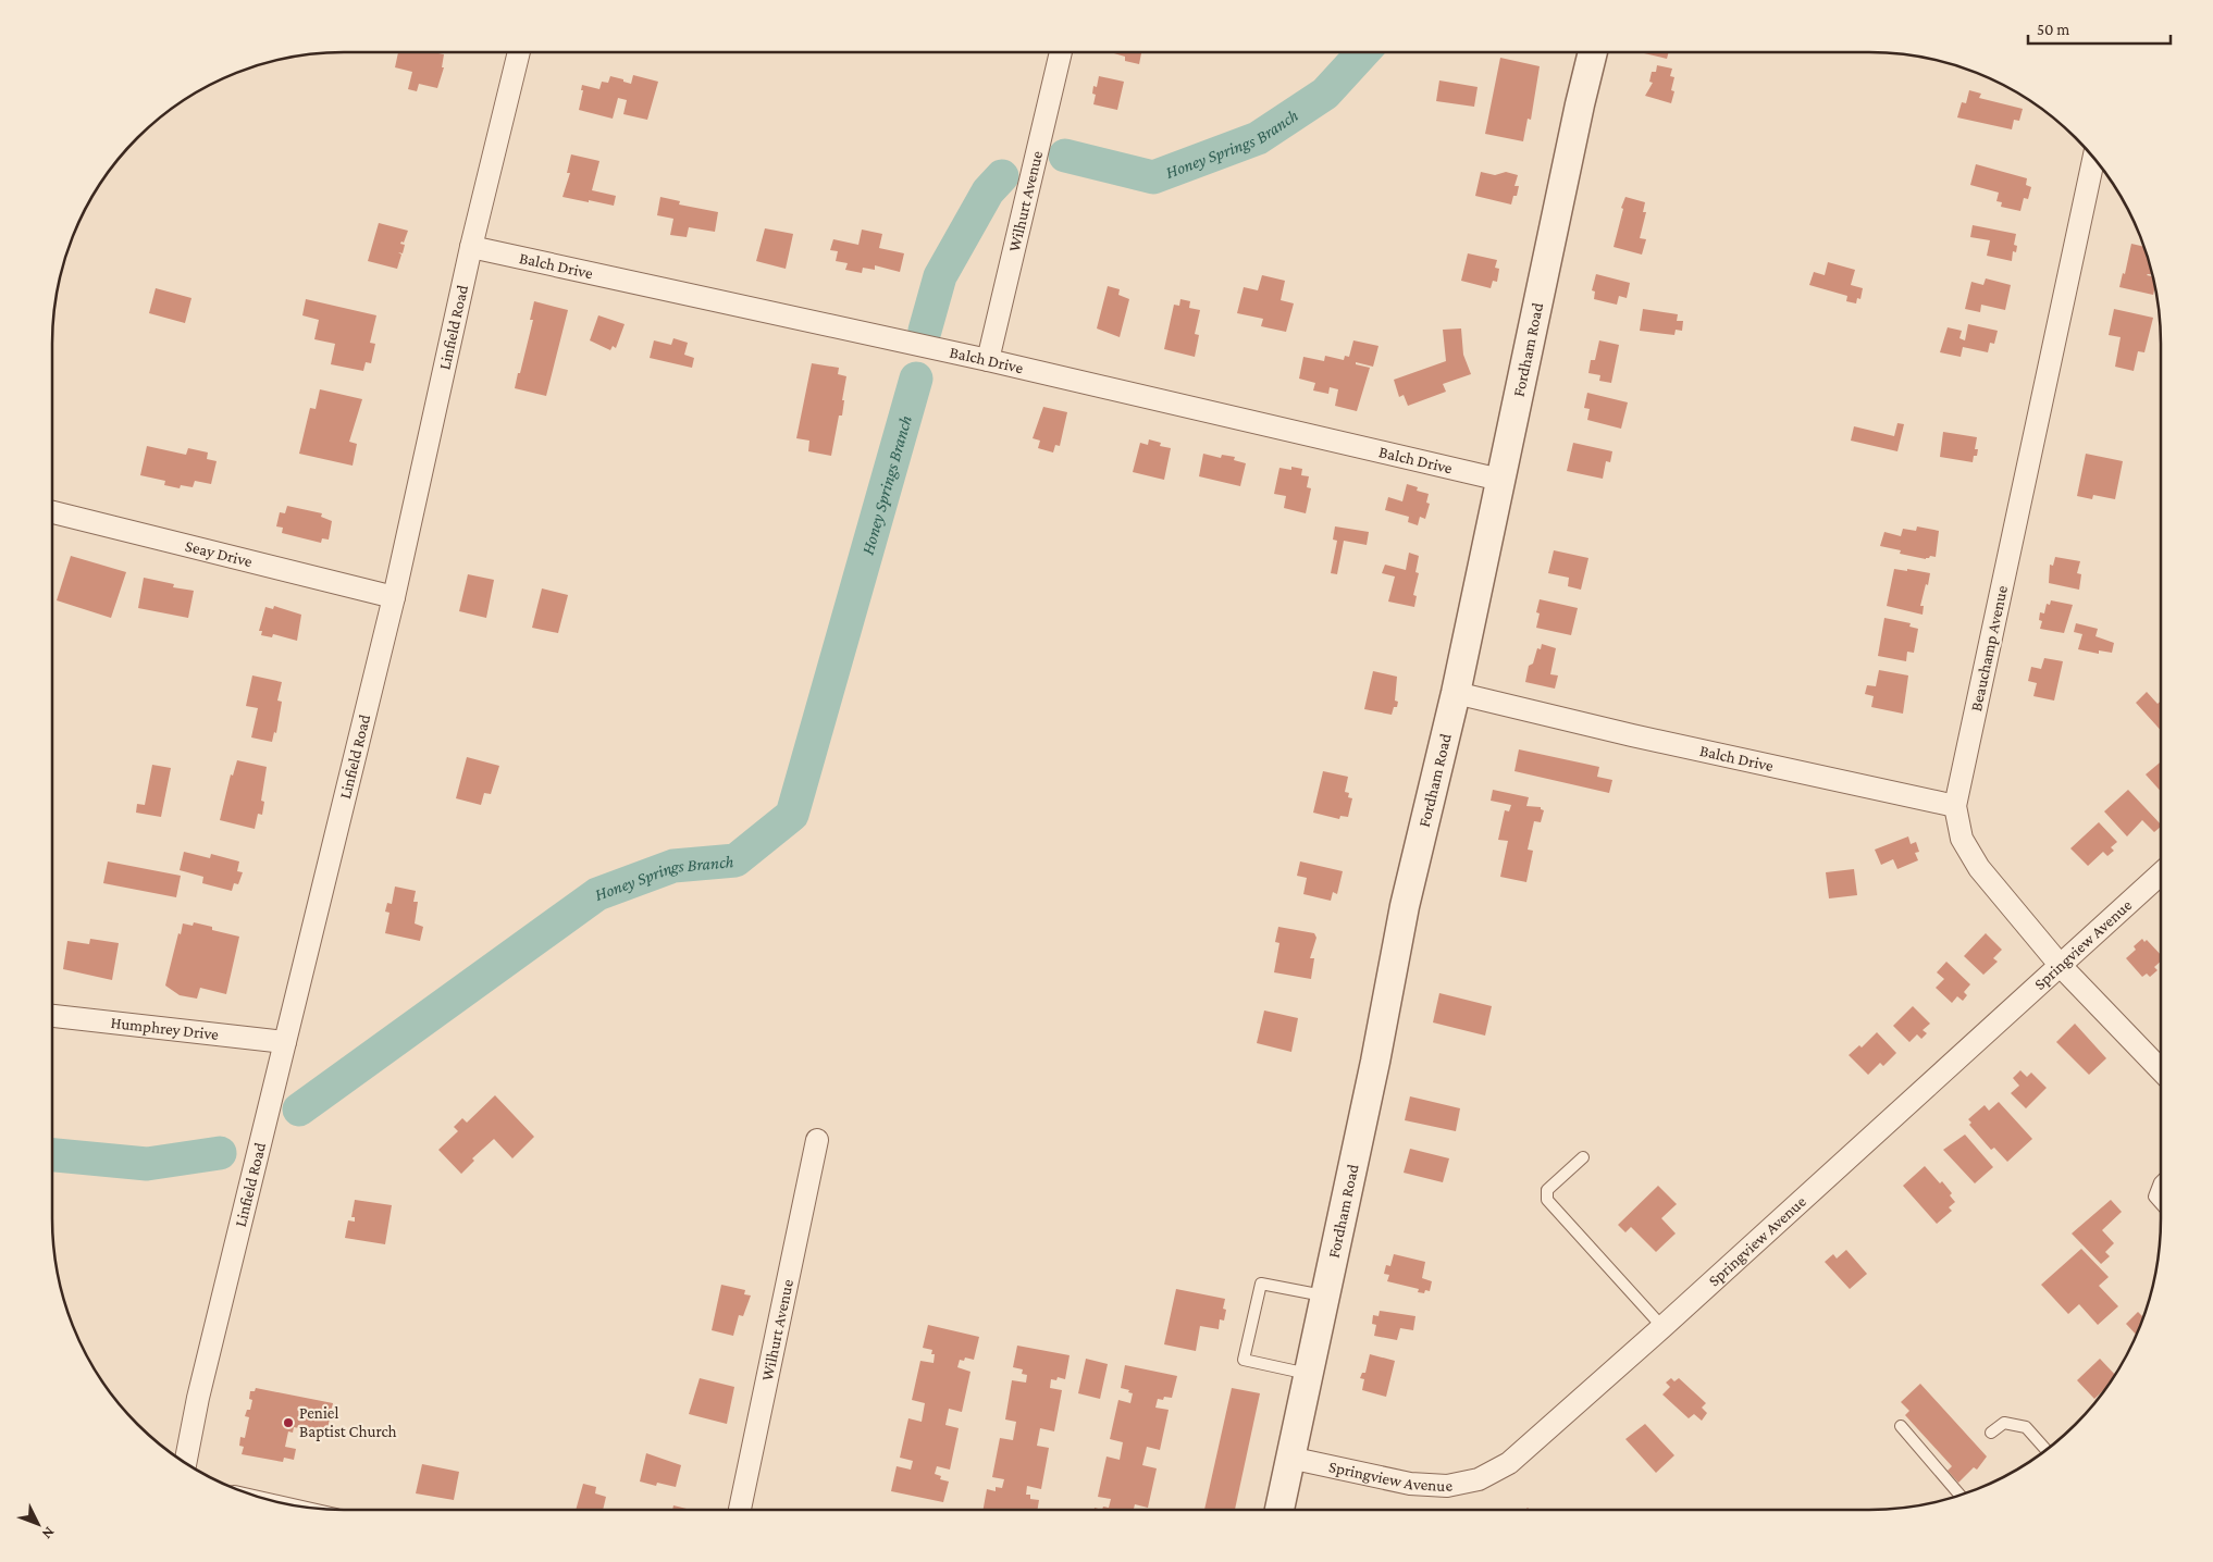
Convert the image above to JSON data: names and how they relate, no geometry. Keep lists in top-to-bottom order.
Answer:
{
  "streets": {
    "street": [
      "Wilhurt Avenue",
      "Balch Drive",
      "Linfield Road",
      "Fordham Road",
      "Seay Drive",
      "Beauchamp Avenue",
      "Springview Avenue",
      "Humphrey Drive"
    ]
  },
  "crossings": [
    ["Wilhurt Avenue", "Balch Drive"],
    ["Balch Drive", "Linfield Road"],
    ["Balch Drive", "Fordham Road"],
    ["Balch Drive", "Beauchamp Avenue"],
    ["Linfield Road", "Seay Drive"],
    ["Linfield Road", "Humphrey Drive"],
    ["Fordham Road", "Springview Avenue"],
    ["Beauchamp Avenue", "Springview Avenue"]
  ],
  "water": ["Honey Springs Branch"],
  "places": ["Peniel Baptist Church"],
  "scale_bar": "50 m",
  "north": "bottom right"
}
